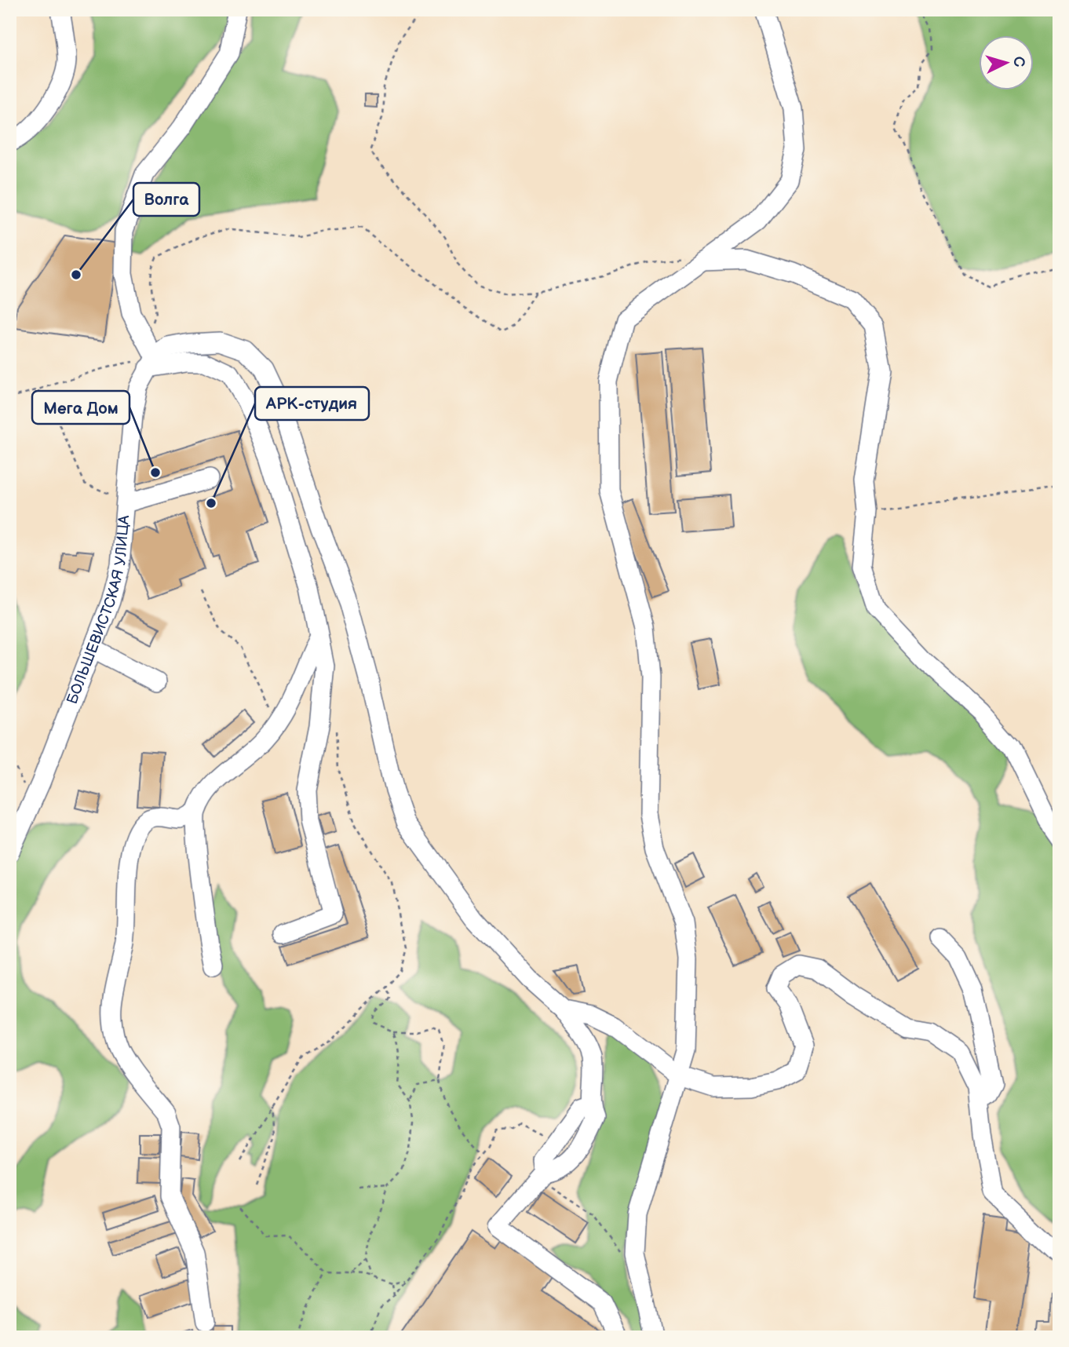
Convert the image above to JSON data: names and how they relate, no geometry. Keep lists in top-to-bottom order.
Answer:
{
  "streets": {
    "street": ["БОЛЬШЕВИСТСКАЯ УЛИЦА"]
  },
  "places": ["Волга", "Мега Дом", "АРК-студия"],
  "north": "right"
}
